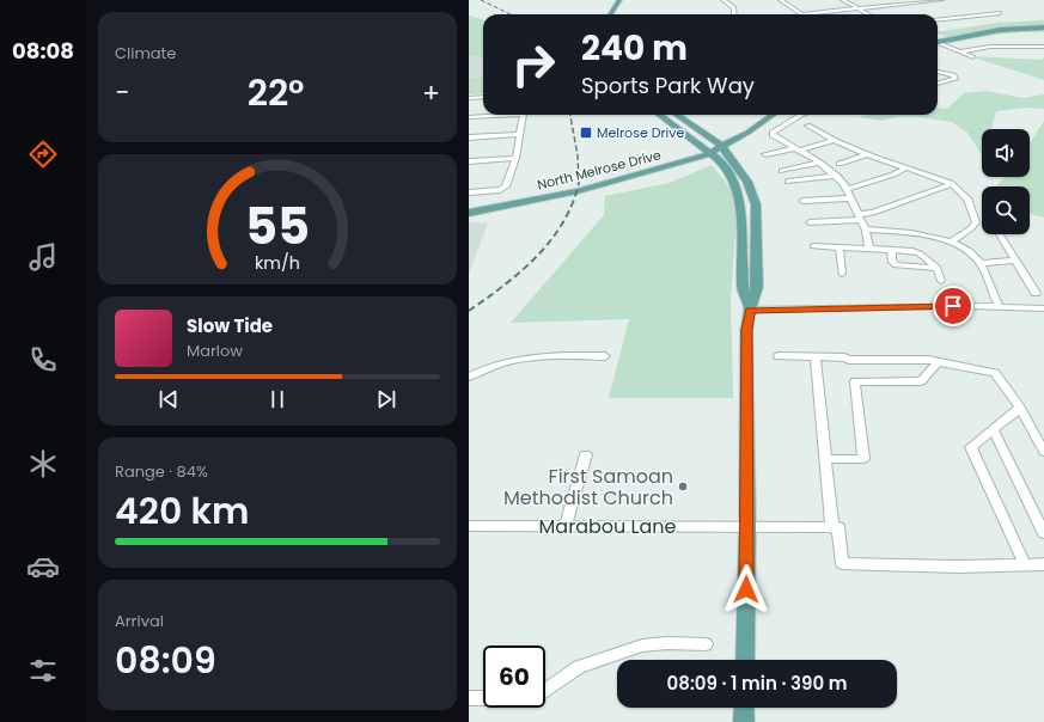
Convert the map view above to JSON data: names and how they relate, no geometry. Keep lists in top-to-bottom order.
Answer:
{
  "streets": {
    "main road": ["North Melrose Drive"],
    "street": ["Marabou Lane"]
  },
  "places": {
    "transit": ["Melrose Drive"],
    "other": ["First Samoan Methodist Church"]
  },
  "page": {
    "tabs": "08:08",
    "tile": [
      "Climate",
      ["Range · 84%", "420 km"],
      ["Arrival", "08:09"]
    ],
    "turn": ["240 m", "Sports Park Way"],
    "heat": ["−", "22°", "+"],
    "song": ["Slow Tide", "Marlow"],
    "limit": "60",
    "trip": "08:09 · 1 min · 390 m",
    "gauge": ["55", "km/h"]
  }
}
